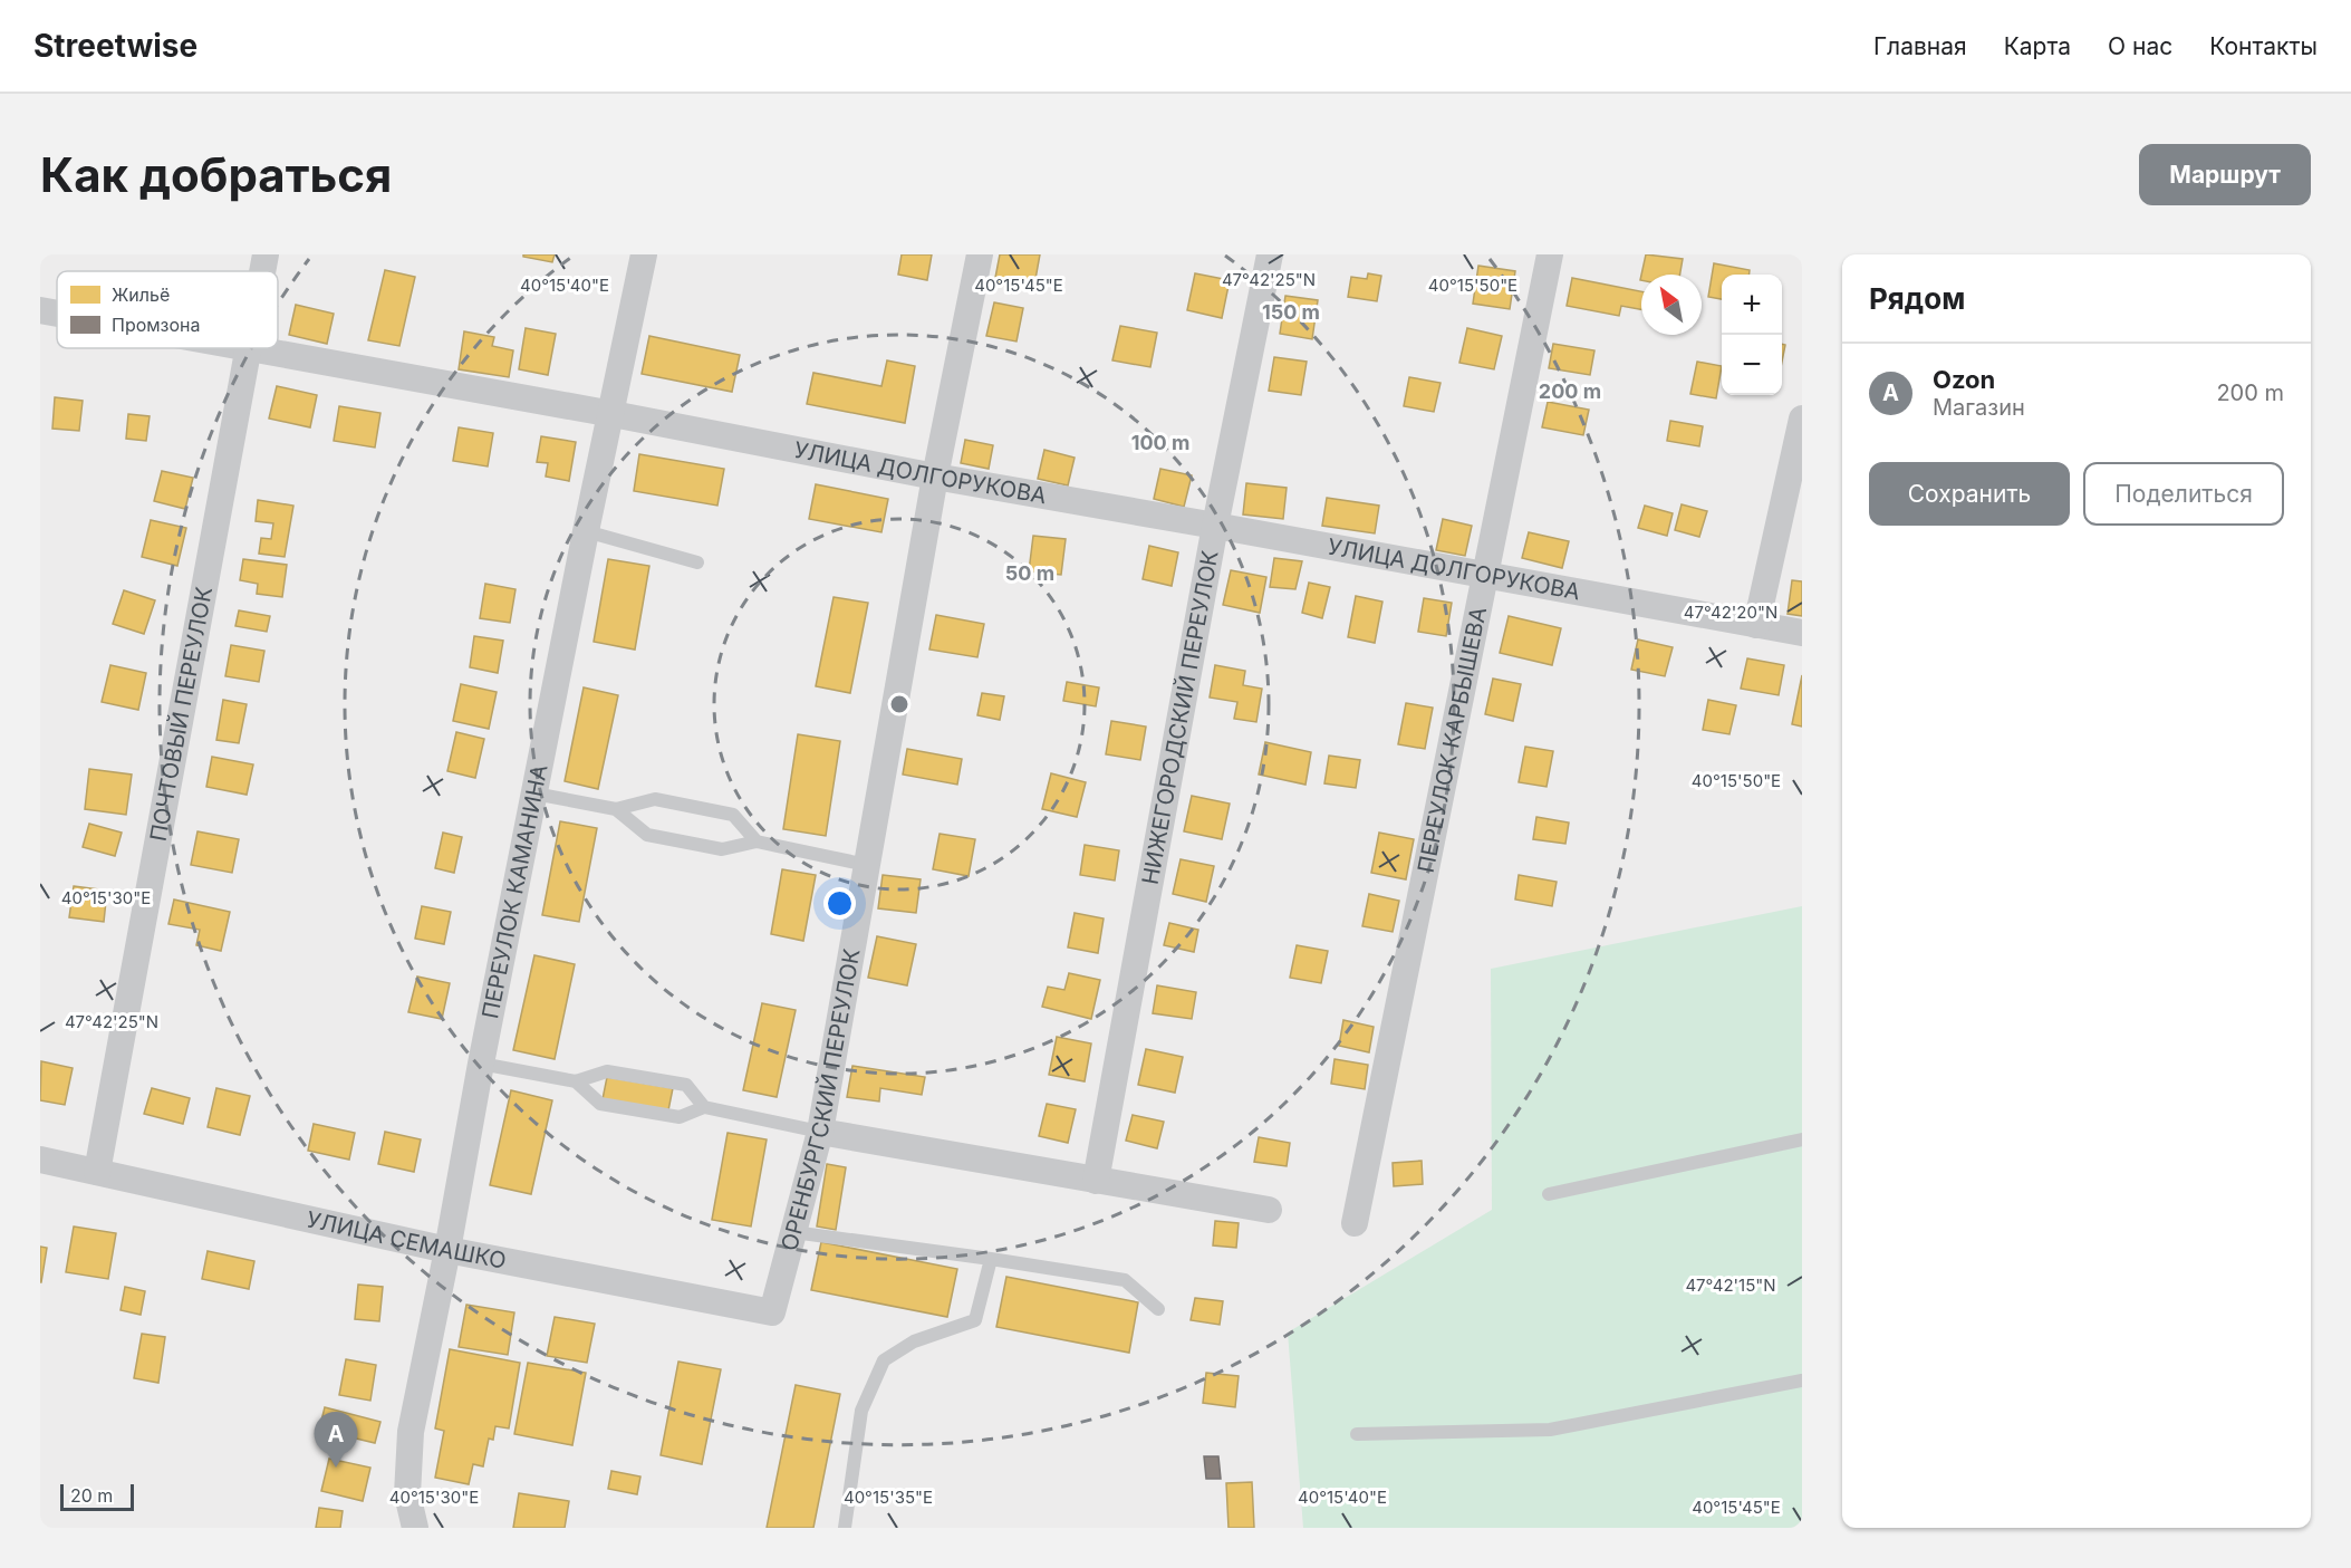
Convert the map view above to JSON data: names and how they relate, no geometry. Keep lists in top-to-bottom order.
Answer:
{
  "streets": {
    "street": [
      "УЛИЦА ДОЛГОРУКОВА",
      "ПОЧТОВЫЙ ПЕРЕУЛОК",
      "НИЖЕГОРОДСКИЙ ПЕРЕУЛОК",
      "ПЕРЕУЛОК КАРБЫШЕВА",
      "ПЕРЕУЛОК КАМАНИНА",
      "ОРЕНБУРГСКИЙ ПЕРЕУЛОК",
      "УЛИЦА СЕМАШКО"
    ]
  },
  "crossings": [
    ["УЛИЦА ДОЛГОРУКОВА", "ПОЧТОВЫЙ ПЕРЕУЛОК"],
    ["УЛИЦА ДОЛГОРУКОВА", "НИЖЕГОРОДСКИЙ ПЕРЕУЛОК"],
    ["УЛИЦА ДОЛГОРУКОВА", "ПЕРЕУЛОК КАРБЫШЕВА"],
    ["УЛИЦА ДОЛГОРУКОВА", "ПЕРЕУЛОК КАМАНИНА"],
    ["УЛИЦА ДОЛГОРУКОВА", "ОРЕНБУРГСКИЙ ПЕРЕУЛОК"],
    ["ПОЧТОВЫЙ ПЕРЕУЛОК", "УЛИЦА СЕМАШКО"],
    ["ПЕРЕУЛОК КАМАНИНА", "УЛИЦА СЕМАШКО"],
    ["ОРЕНБУРГСКИЙ ПЕРЕУЛОК", "УЛИЦА СЕМАШКО"]
  ],
  "legend": ["Жильё", "Промзона"],
  "scale_bar": "20 m",
  "north": "top left",
  "page": {
    "header": "Streetwise",
    "nav": [
      "Главная",
      "Карта",
      "О нас",
      "Контакты"
    ],
    "buttons": [
      "Маршрут",
      ["Сохранить", "Поделиться"]
    ],
    "title": "Как добраться",
    "heading": "Рядом",
    "map_buttons": ["+", "−"],
    "list": [
      {
        "mark": "A",
        "name": "Ozon",
        "note": "Магазин",
        "value": "200 m"
      }
    ],
    "pins": "A",
    "scale": "20 m"
  },
  "coordinates": [
    "47°42'25\"N",
    "40°15'40\"E",
    "40°15'50\"E",
    "40°15'45\"E",
    "47°42'20\"N",
    "40°15'30\"E",
    "47°42'15\"N",
    "40°15'35\"E"
  ],
  "rings": [
    "150 m",
    "200 m",
    "100 m",
    "50 m"
  ]
}
